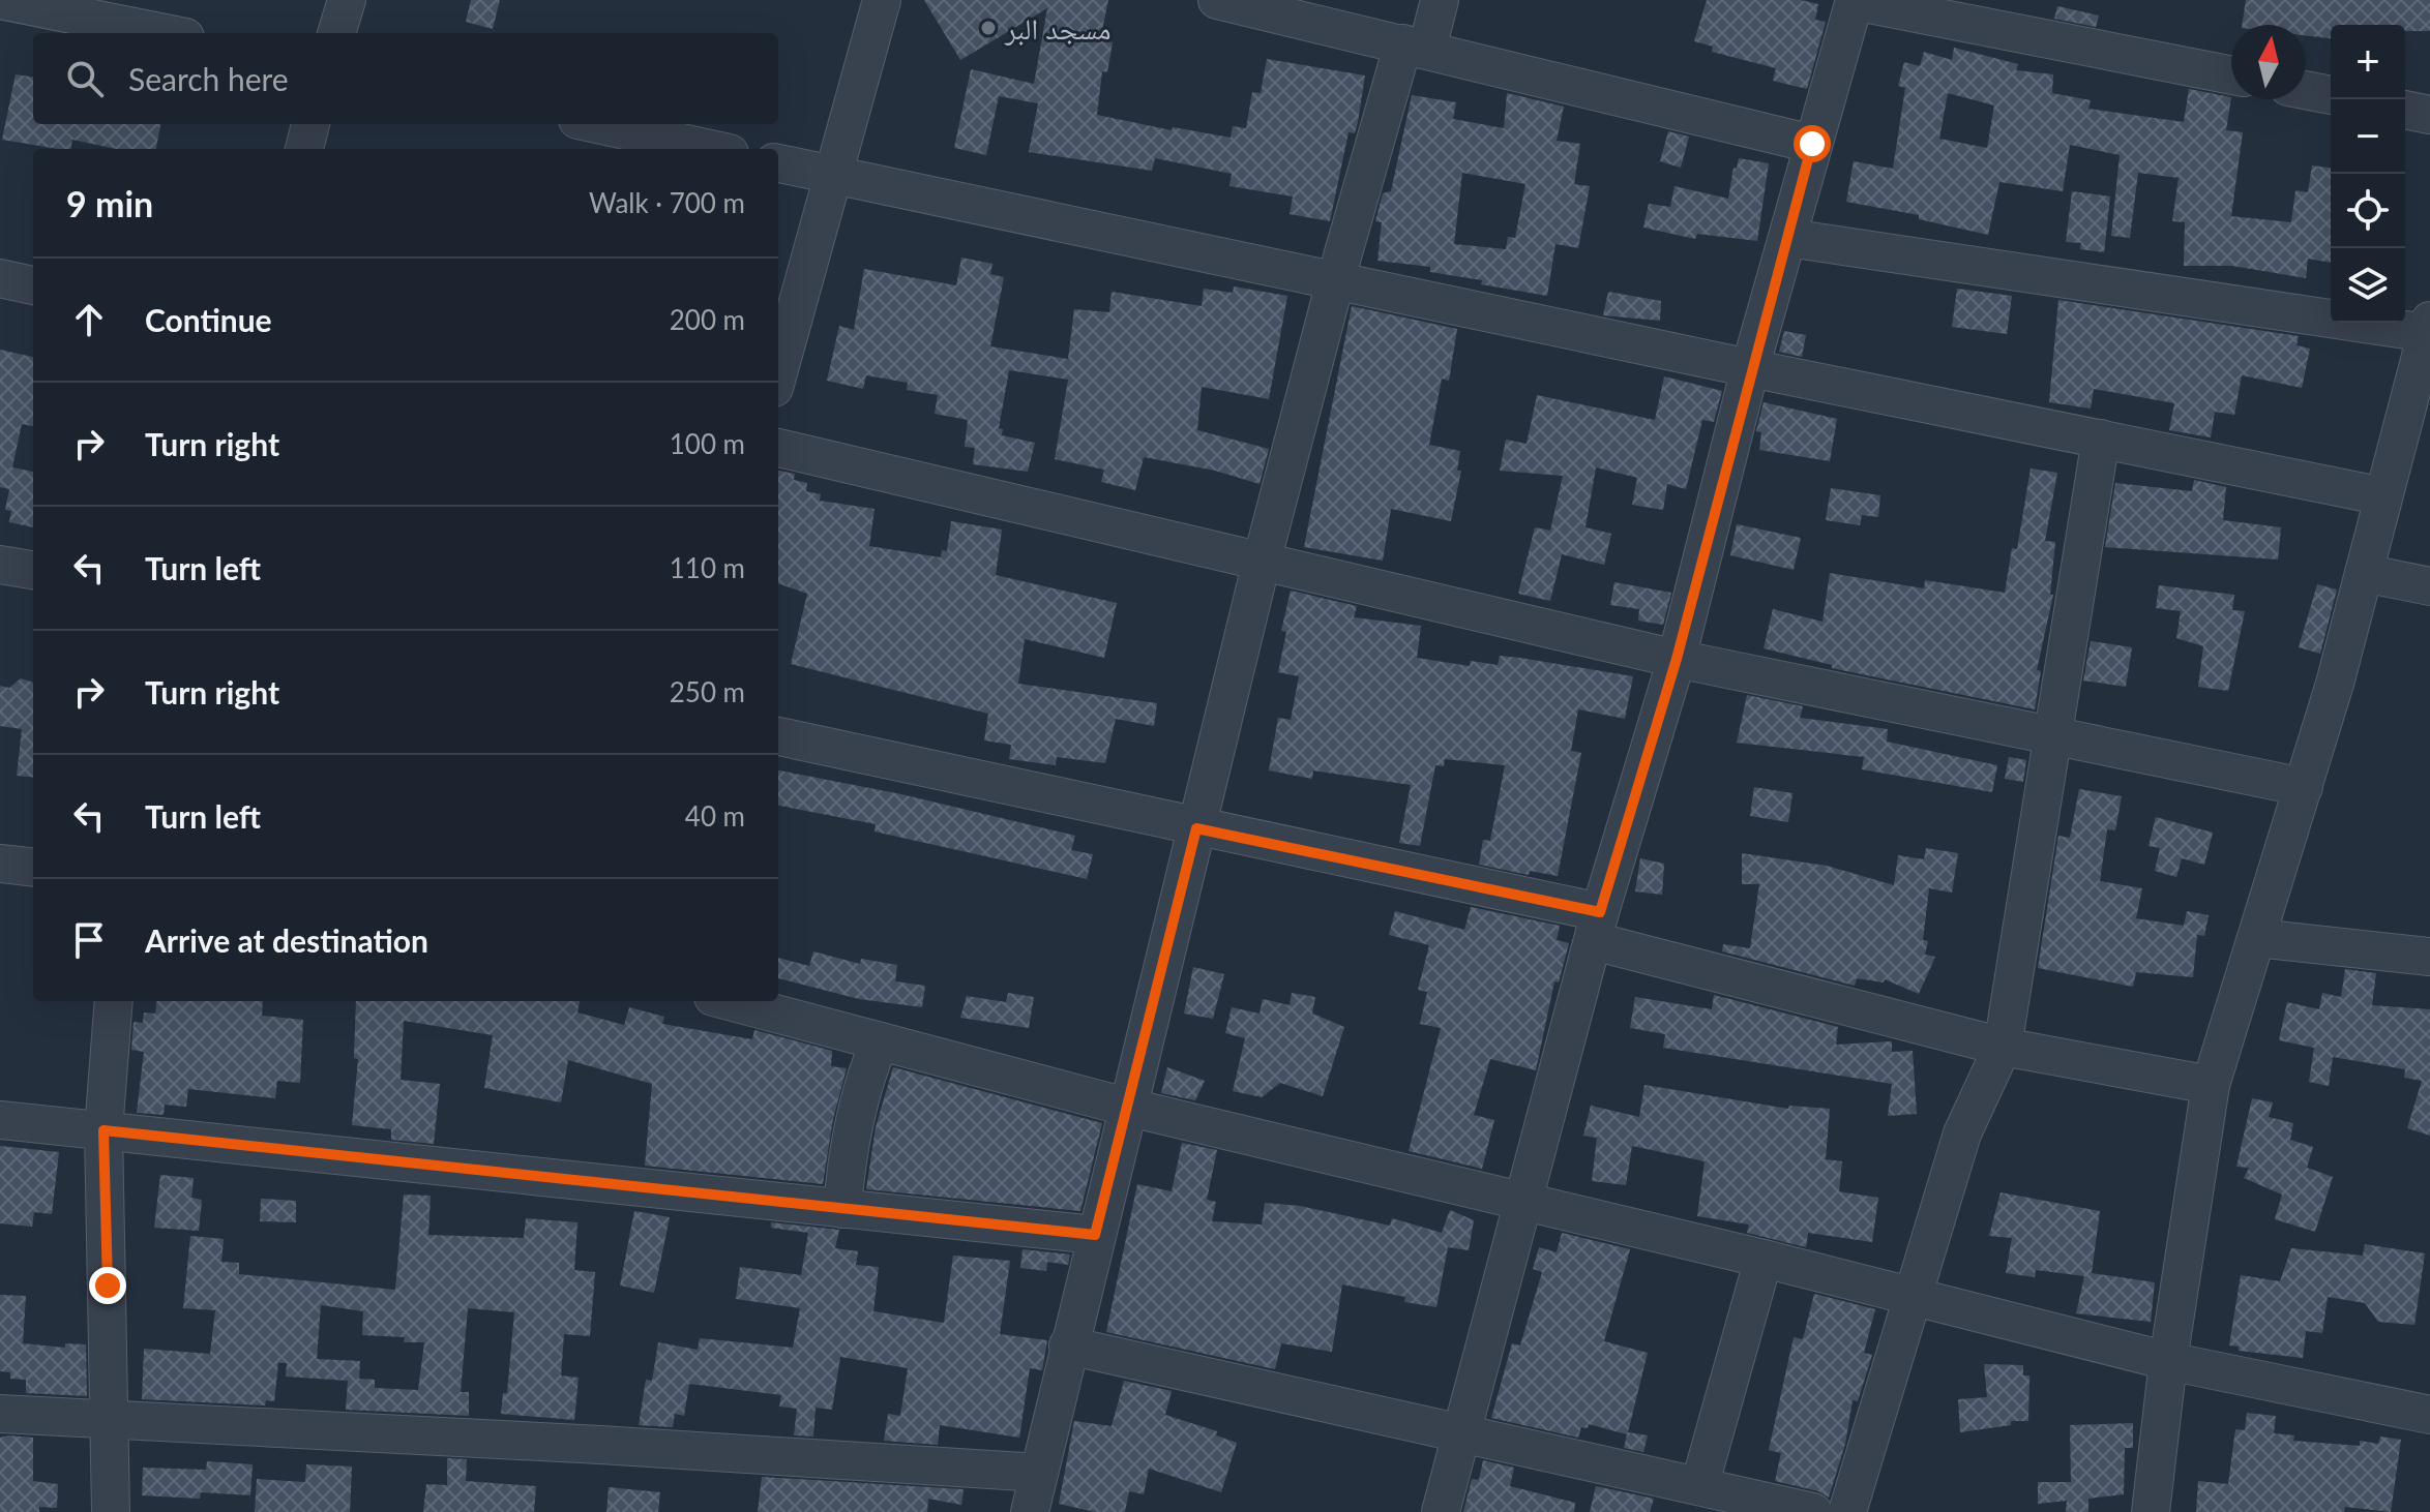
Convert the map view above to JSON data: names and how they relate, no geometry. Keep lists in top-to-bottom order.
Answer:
{
  "places": ["مسجد البر"],
  "north": "top",
  "page": {
    "map_buttons": ["+", "−"],
    "search": "Search here",
    "heading": ["9 min", "Walk · 700 m"],
    "list": [
      ["Continue", "200 m"],
      ["Turn right", "100 m"],
      ["Turn left", "110 m"],
      ["Turn right", "250 m"],
      ["Turn left", "40 m"],
      "Arrive at destination"
    ]
  }
}
